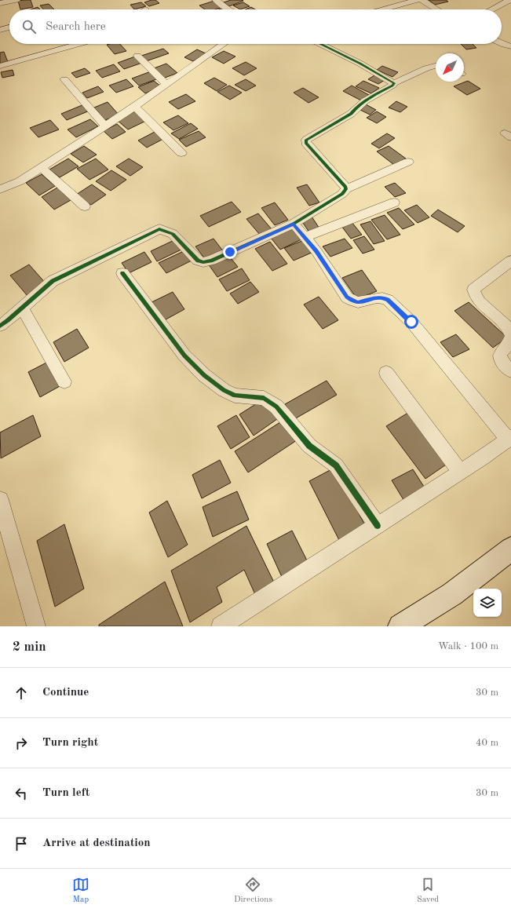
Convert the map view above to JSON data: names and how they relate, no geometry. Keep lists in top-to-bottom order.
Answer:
{
  "north": "bottom left",
  "page": {
    "search": "Search here",
    "heading": ["2 min", "Walk · 100 m"],
    "list": [
      ["Continue", "30 m"],
      ["Turn right", "40 m"],
      ["Turn left", "30 m"],
      "Arrive at destination"
    ],
    "nav": ["Map", "Directions", "Saved"]
  }
}
